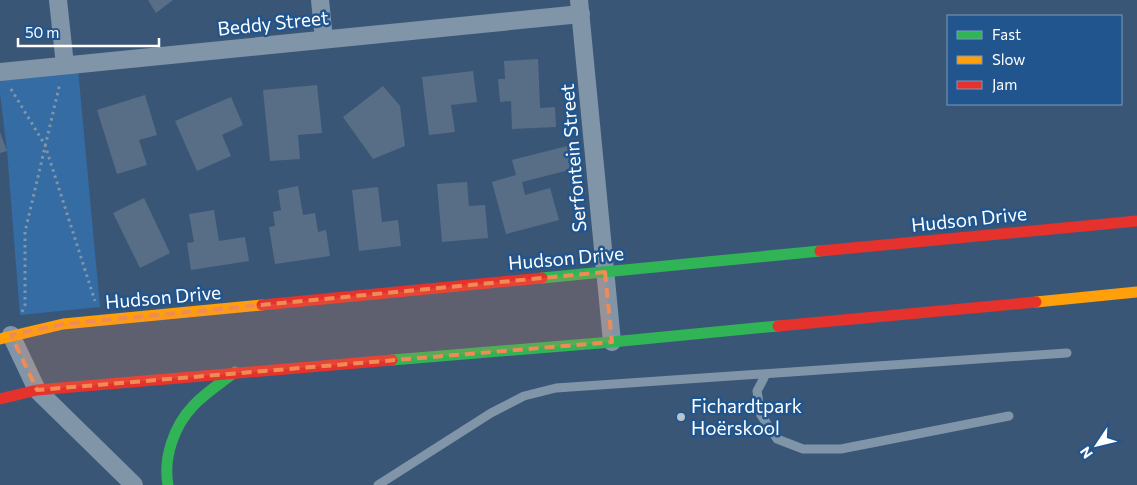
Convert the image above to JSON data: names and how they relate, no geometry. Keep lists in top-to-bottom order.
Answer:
{
  "streets": {
    "street": ["Beddy Street", "Serfontein Street", "Hudson Drive"]
  },
  "crossings": [
    ["Beddy Street", "Serfontein Street"],
    ["Serfontein Street", "Hudson Drive"]
  ],
  "places": ["Fichardtpark Hoërskool"],
  "legend": ["Fast", "Slow", "Jam"],
  "scale_bar": "50 m",
  "north": "bottom left"
}
